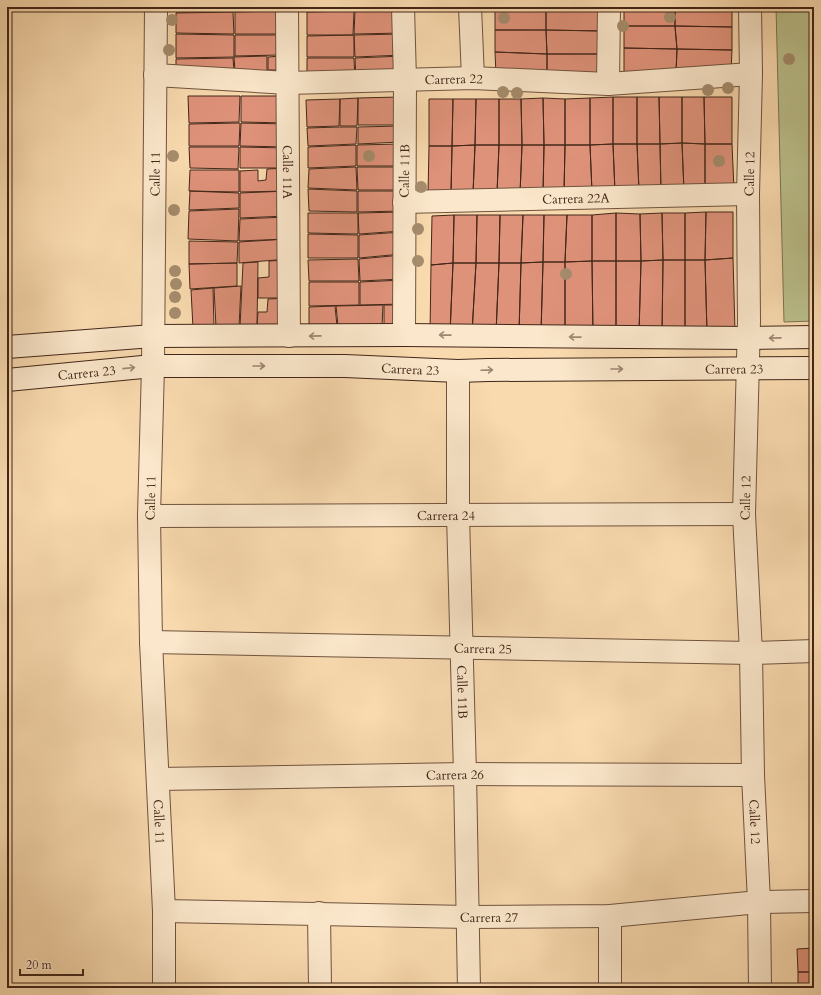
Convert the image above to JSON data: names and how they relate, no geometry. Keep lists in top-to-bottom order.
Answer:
{
  "streets": {
    "street": [
      "Carrera 22",
      "Calle 11B",
      "Calle 11A",
      "Calle 11",
      "Calle 12",
      "Carrera 22A",
      "Carrera 23",
      "Carrera 24",
      "Carrera 25",
      "Carrera 26",
      "Carrera 27"
    ]
  },
  "crossings": [
    ["Carrera 22", "Calle 11B"],
    ["Carrera 22", "Calle 11A"],
    ["Carrera 22", "Calle 11"],
    ["Carrera 22", "Calle 12"],
    ["Calle 11B", "Carrera 22A"],
    ["Calle 11B", "Carrera 23"],
    ["Calle 11B", "Carrera 24"],
    ["Calle 11B", "Carrera 25"],
    ["Calle 11B", "Carrera 26"],
    ["Calle 11B", "Carrera 27"],
    ["Calle 11", "Carrera 23"],
    ["Calle 11", "Carrera 24"],
    ["Calle 11", "Carrera 25"],
    ["Calle 11", "Carrera 26"],
    ["Calle 11", "Carrera 27"],
    ["Calle 12", "Carrera 22A"],
    ["Calle 12", "Carrera 23"],
    ["Calle 12", "Carrera 24"],
    ["Calle 12", "Carrera 25"],
    ["Calle 12", "Carrera 26"],
    ["Calle 12", "Carrera 27"]
  ],
  "scale_bar": "20 m"
}
